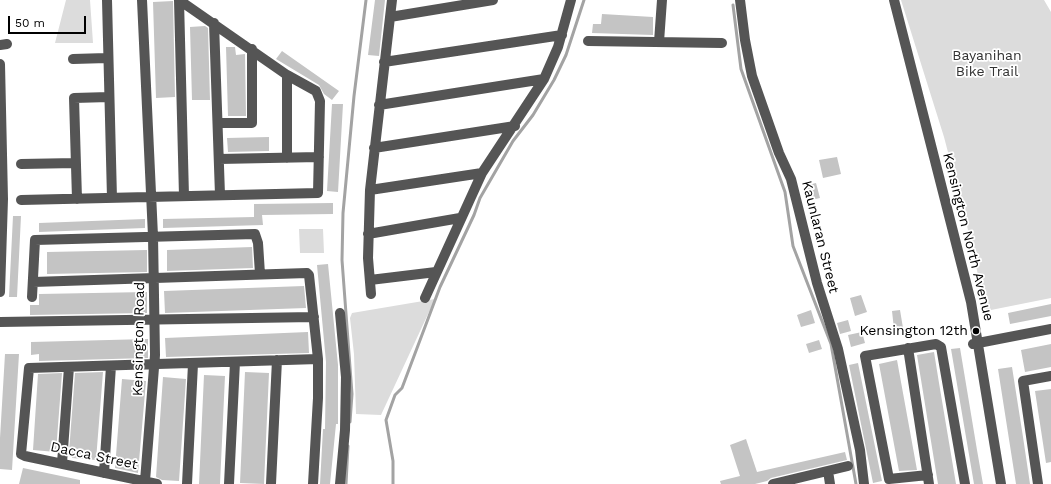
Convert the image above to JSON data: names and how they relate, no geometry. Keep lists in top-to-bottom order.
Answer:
{
  "streets": {
    "street": [
      "Kaunlaran Street",
      "Kensington North Avenue",
      "Kensington Road",
      "Dacca Street"
    ]
  },
  "crossings": [
    ["Kensington Road", "Dacca Street"]
  ],
  "parks": ["Bayanihan Bike Trail"],
  "places": ["Kensington 12th"],
  "scale_bar": "50 m"
}
